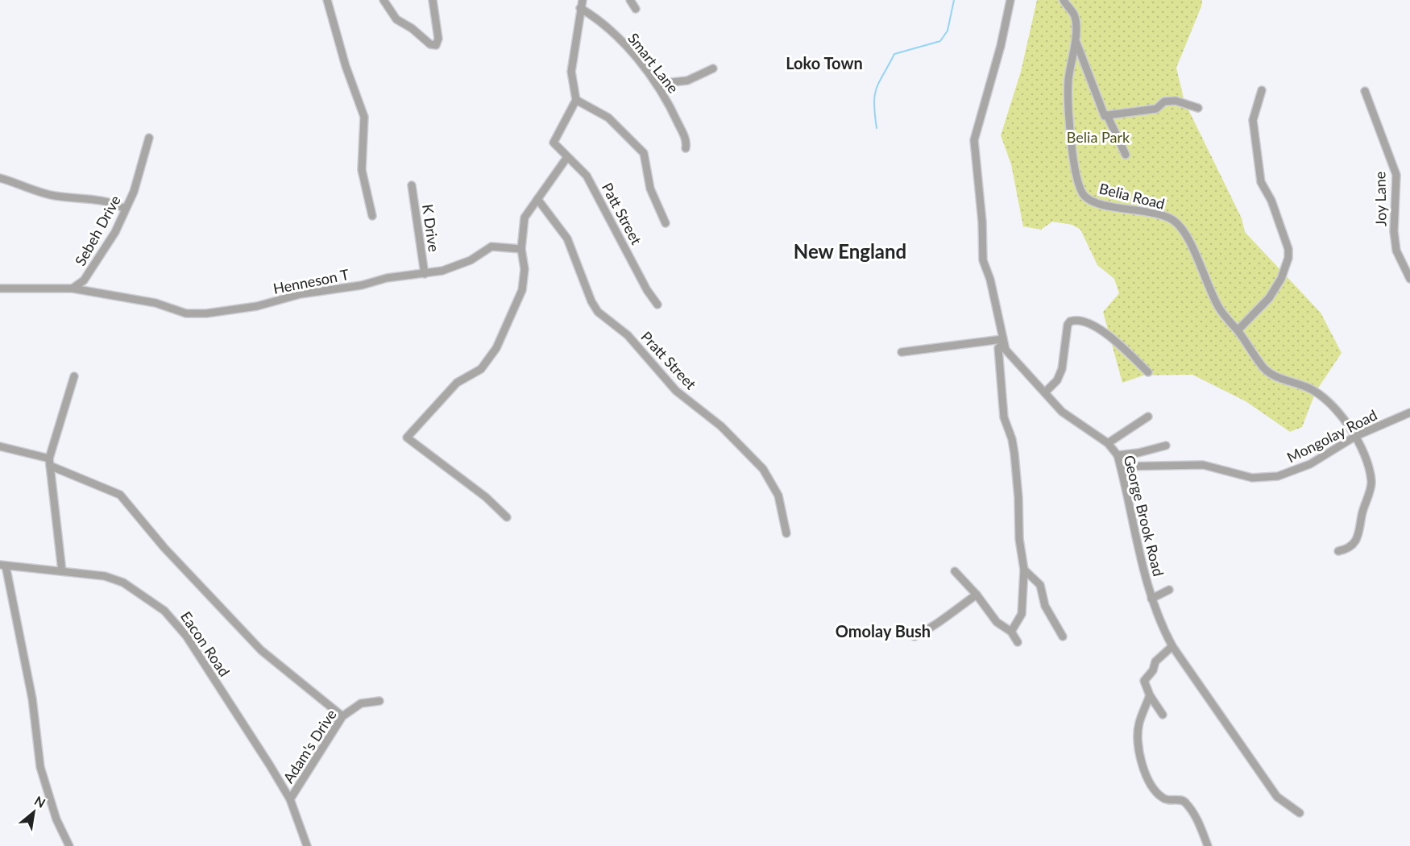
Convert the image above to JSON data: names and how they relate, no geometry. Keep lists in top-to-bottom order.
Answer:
{
  "streets": {
    "street": [
      "Smart Lane",
      "Belia Road",
      "Joy Lane",
      "Patt Street",
      "K Drive",
      "Sebeh Drive",
      "Henneson T",
      "Pratt Street",
      "Mongolay Road",
      "George Brook Road",
      "Eacon Road",
      "Adam's Drive"
    ]
  },
  "crossings": [
    ["K Drive", "Henneson T"],
    ["Sebeh Drive", "Henneson T"],
    ["Mongolay Road", "George Brook Road"],
    ["Eacon Road", "Adam's Drive"]
  ],
  "districts": ["Loko Town", "New England", "Omolay Bush"],
  "parks": ["Belia Park"],
  "north": "top right"
}
